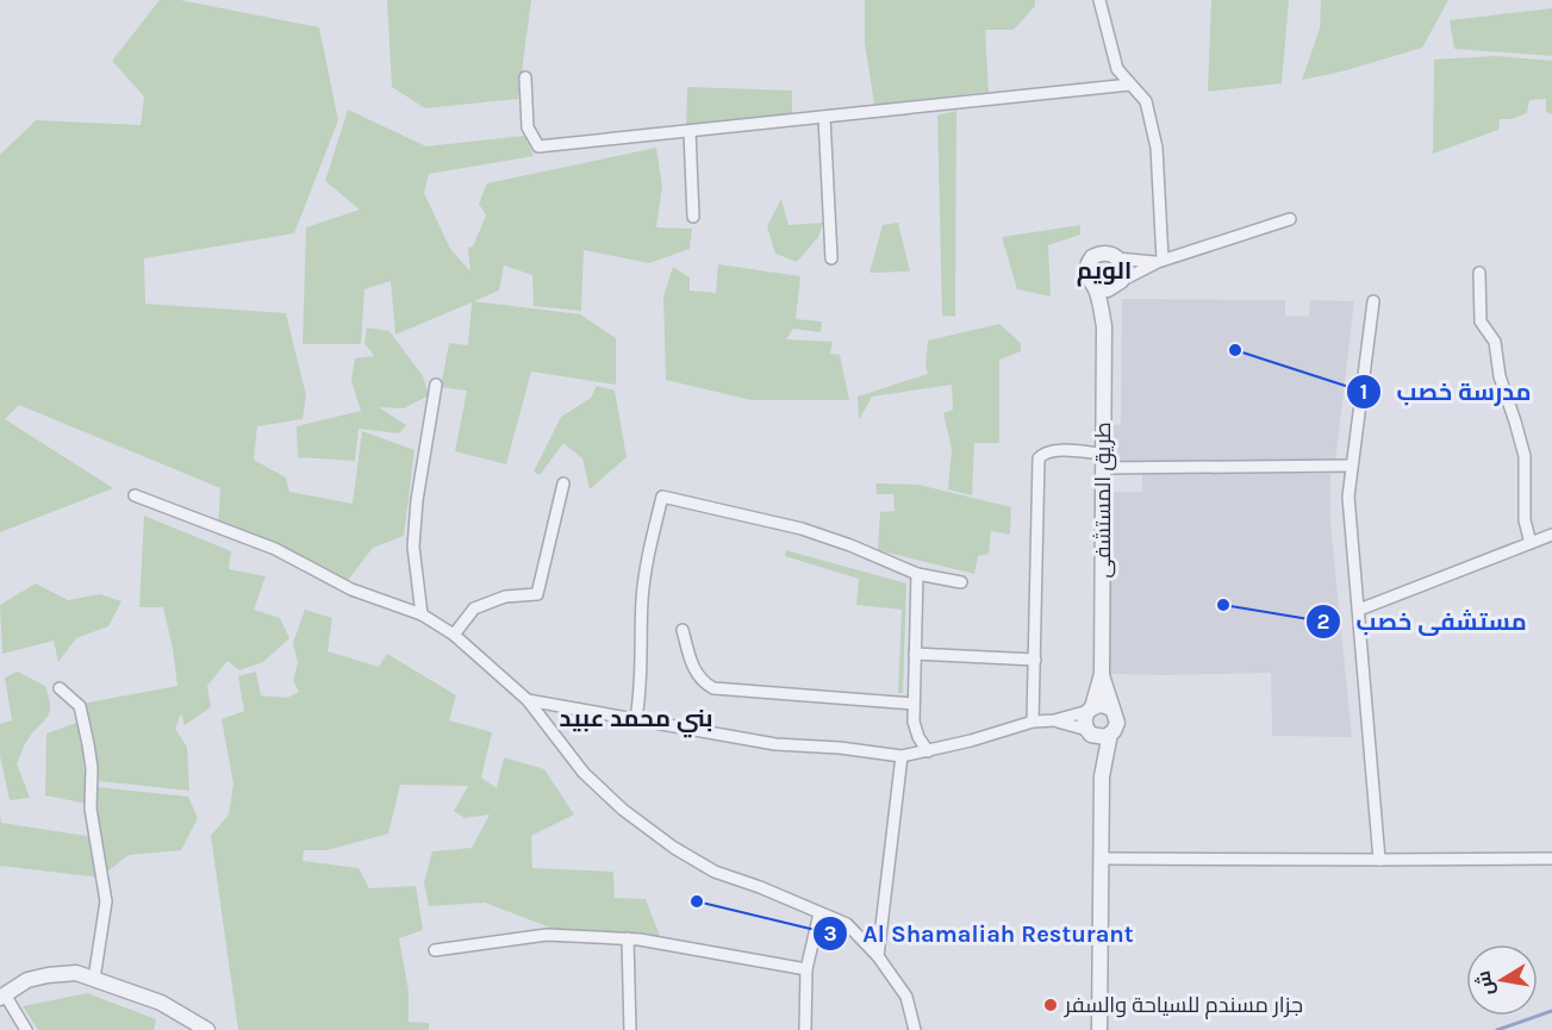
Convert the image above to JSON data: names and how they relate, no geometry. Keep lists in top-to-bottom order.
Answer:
{
  "streets": {
    "street": ["طريق المستشفى"]
  },
  "districts": ["الويم", "بني محمد عبيد"],
  "places": [
    "مدرسة خصب",
    "مستشفى خصب",
    "Al Shamaliah Resturant",
    "جزار مسندم للسياحة والسفر"
  ],
  "north": "left"
}
